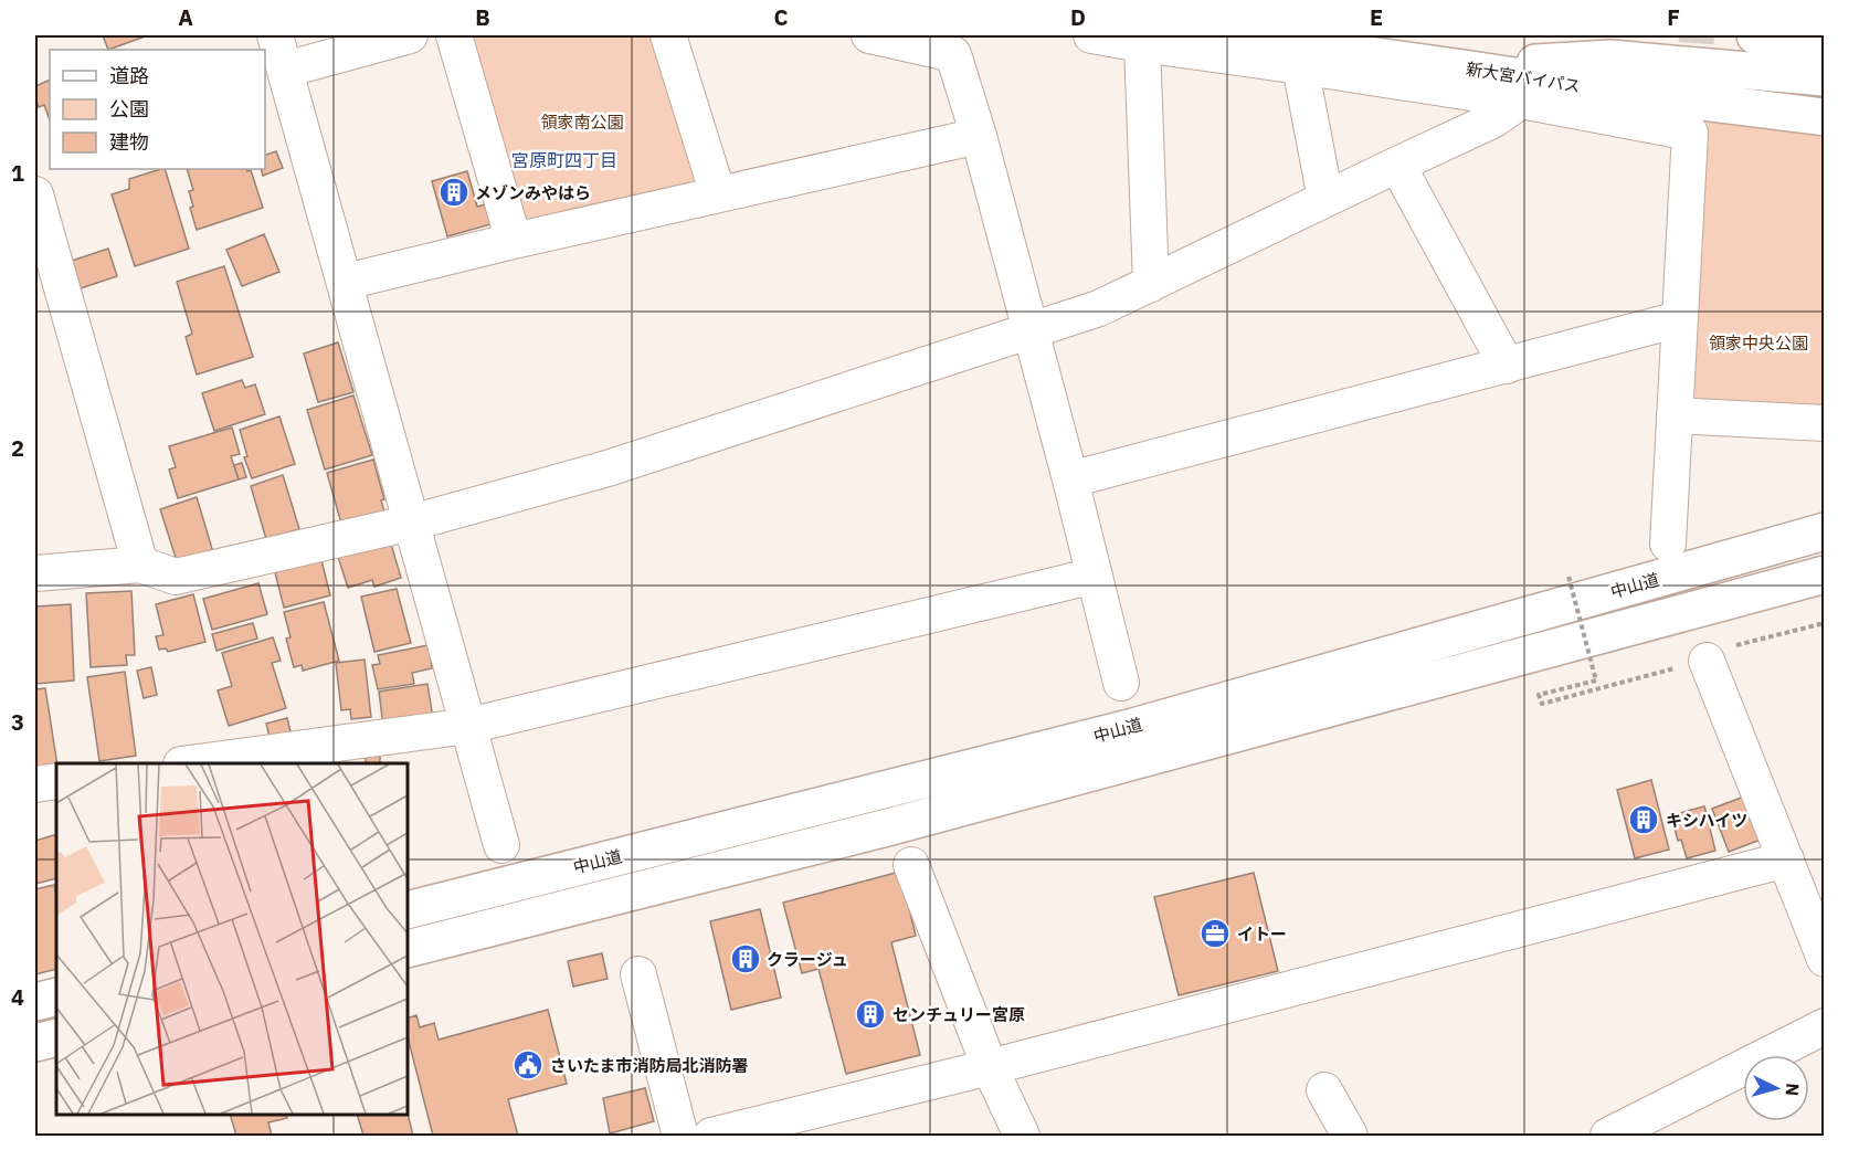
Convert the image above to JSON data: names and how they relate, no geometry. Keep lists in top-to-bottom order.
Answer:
{
  "streets": {
    "highway": ["新大宮バイパス", "中山道"]
  },
  "districts": ["宮原町四丁目"],
  "parks": ["領家南公園", "領家中央公園"],
  "places": {
    "building": [
      "メゾンみやはら",
      "キシハイツ",
      "クラージュ",
      "センチュリー宮原"
    ],
    "office": ["イトー"],
    "public building": ["さいたま市消防局北消防署"]
  },
  "legend": ["道路", "公園", "建物"],
  "north": "right",
  "grid": {
    "columns": [
      "A",
      "B",
      "C",
      "D",
      "E",
      "F"
    ],
    "rows": [
      "1",
      "2",
      "3",
      "4"
    ]
  }
}
